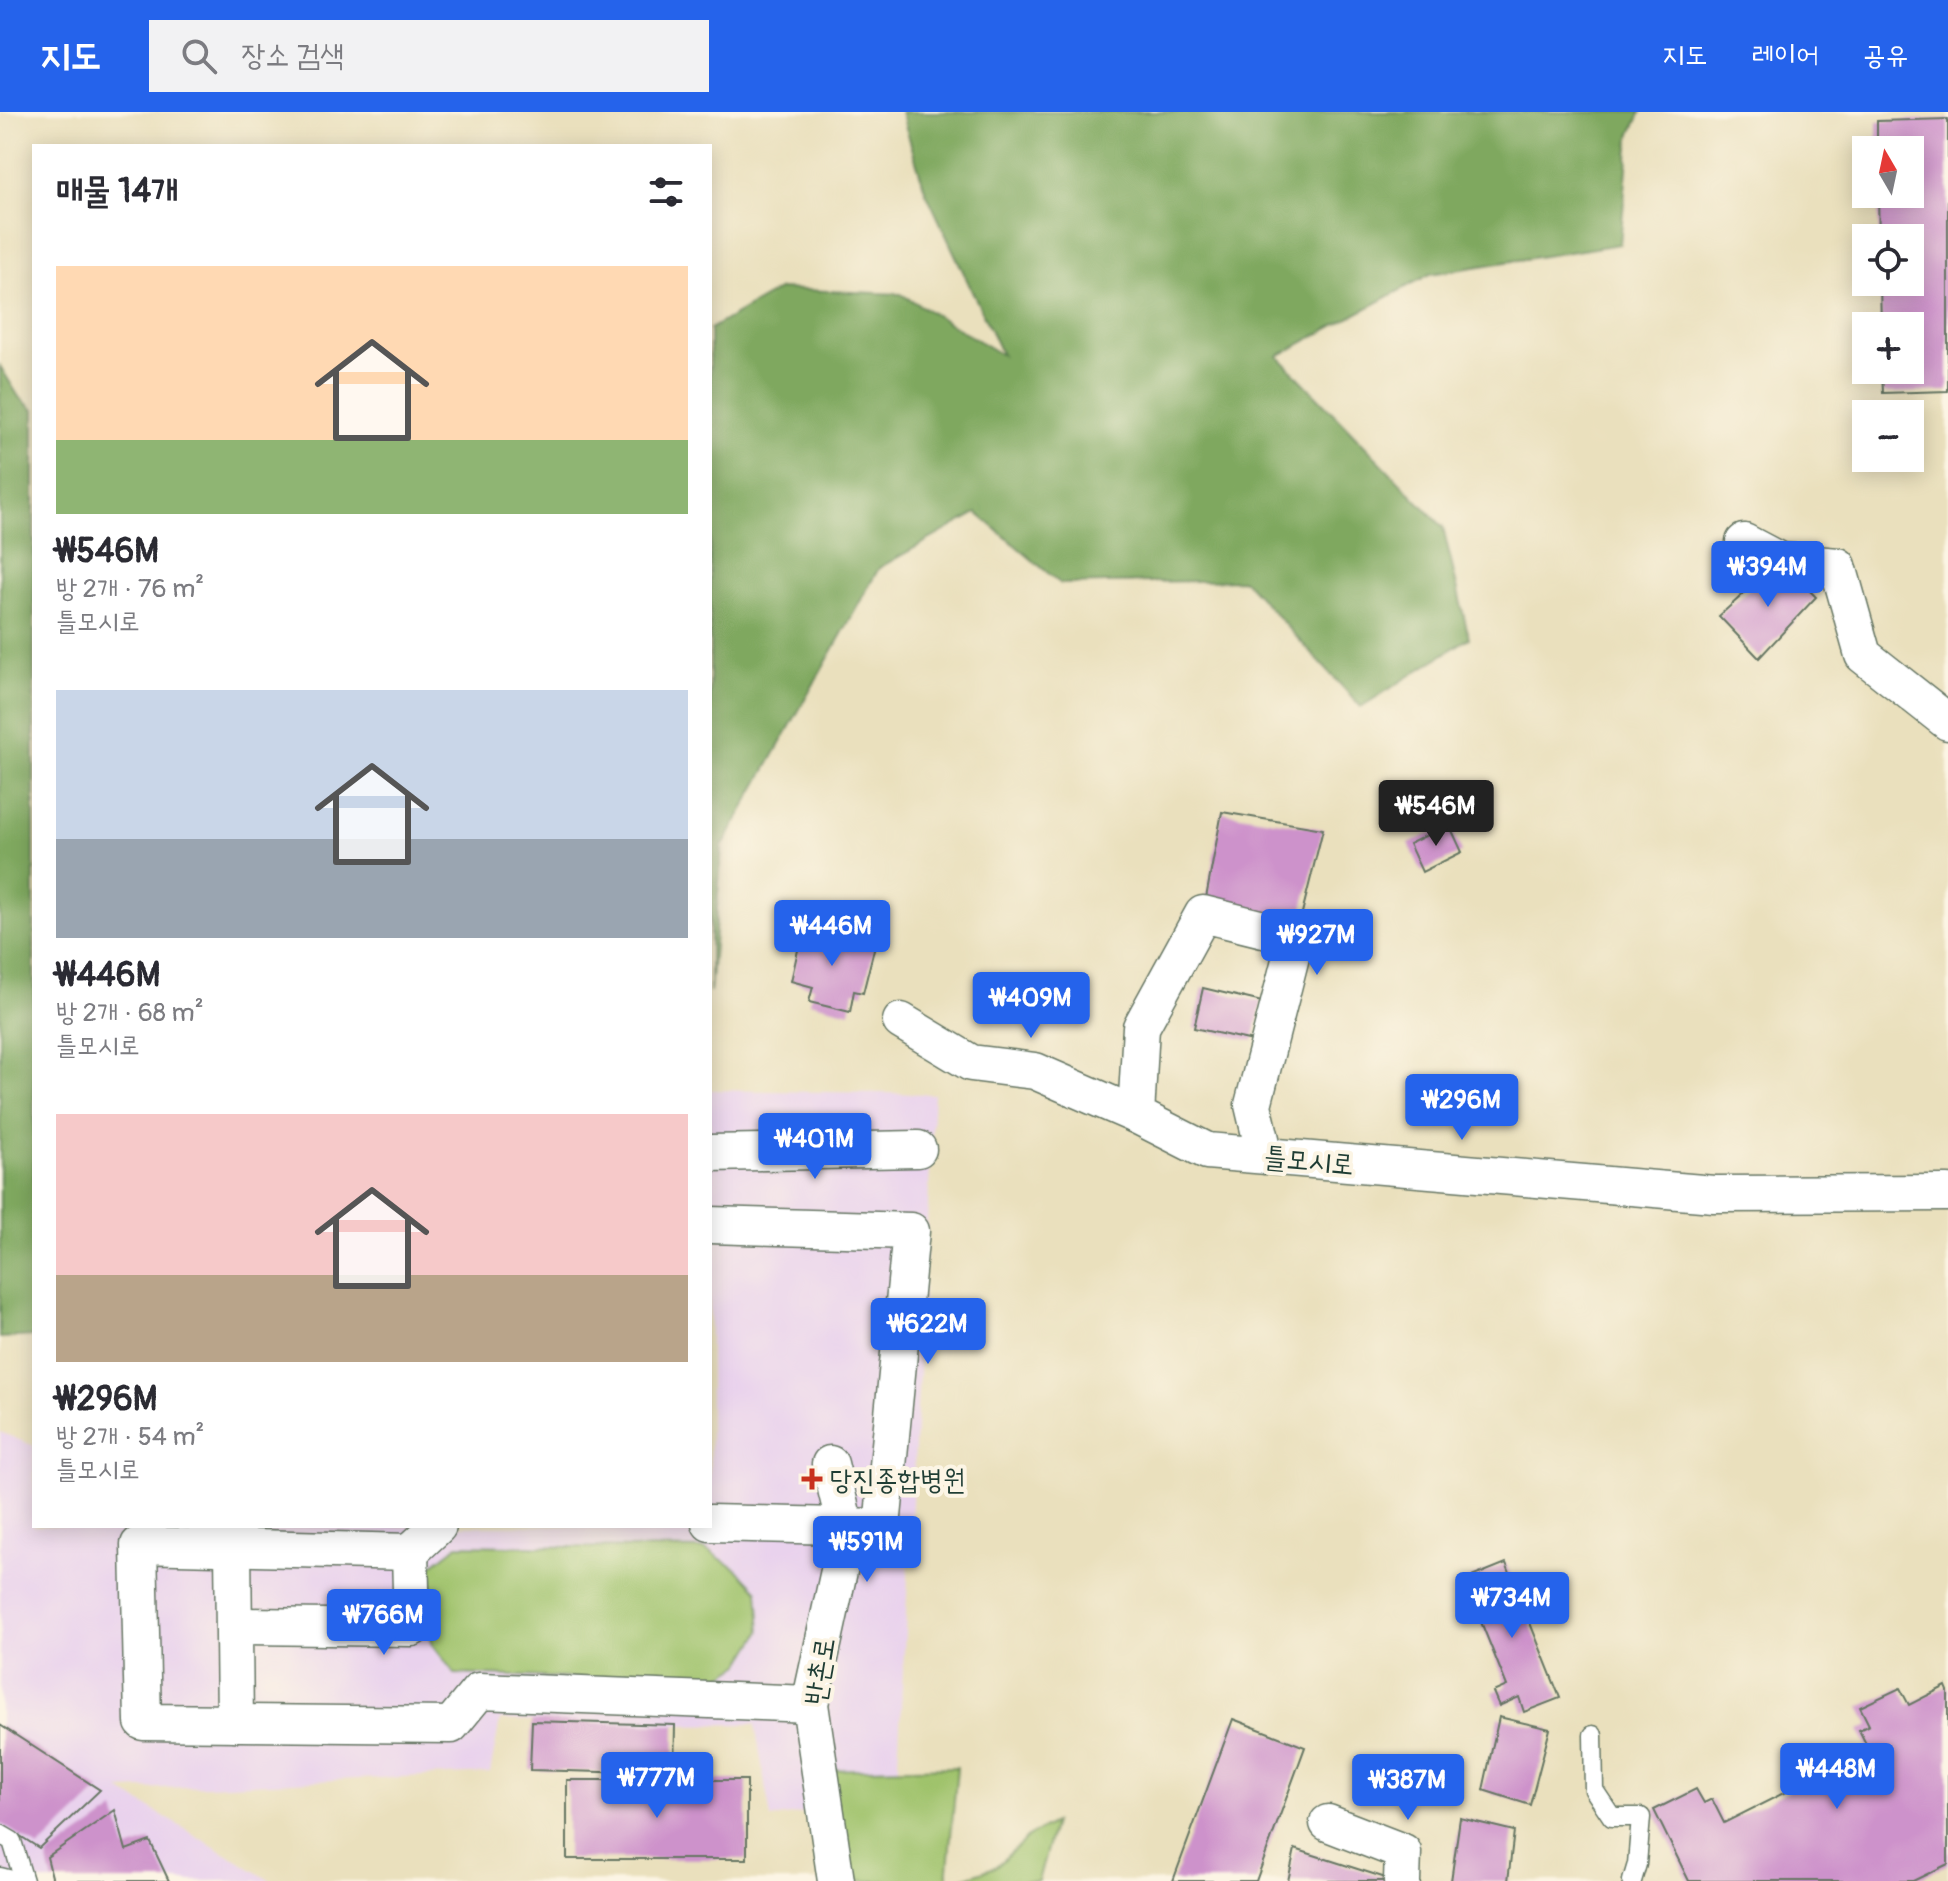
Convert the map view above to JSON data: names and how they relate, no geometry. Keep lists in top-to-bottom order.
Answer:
{
  "streets": {
    "street": ["틀모시로", "반촌로"]
  },
  "places": {
    "health": ["당진종합병원"]
  },
  "north": "top",
  "page": {
    "header": "지도",
    "search": "장소 검색",
    "nav": ["지도", "레이어", "공유"],
    "map_buttons": ["+", "−"],
    "heading": "매물 14개",
    "list": [
      {
        "name": "₩546M",
        "note": "방 2개 · 76 m² · 틀모시로"
      },
      {
        "name": "₩446M",
        "note": "방 2개 · 68 m² · 틀모시로"
      },
      {
        "name": "₩296M",
        "note": "방 2개 · 54 m² · 틀모시로"
      }
    ],
    "price": [
      "₩394M",
      "₩546M",
      "₩446M",
      "₩927M",
      "₩409M",
      "₩296M",
      "₩401M",
      "₩622M",
      "₩591M",
      "₩734M",
      "₩766M",
      "₩448M",
      "₩777M",
      "₩387M"
    ]
  }
}
